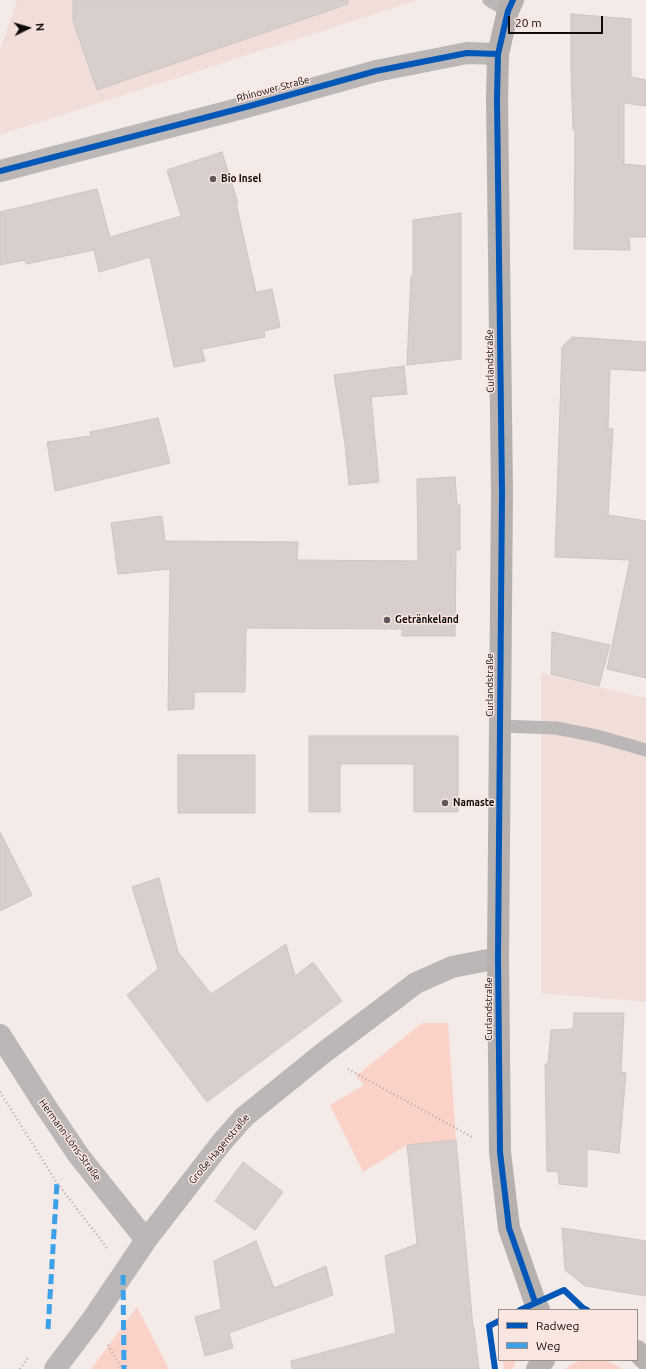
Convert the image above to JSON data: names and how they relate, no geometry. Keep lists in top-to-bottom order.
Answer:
{
  "streets": {
    "main road": ["Curlandstraße"],
    "street": ["Rhinower Straße", "Hermann-Löns-Straße", "Große Hagenstraße"]
  },
  "crossings": [
    ["Rhinower Straße", "Curlandstraße"],
    ["Curlandstraße", "Große Hagenstraße"],
    ["Hermann-Löns-Straße", "Große Hagenstraße"]
  ],
  "places": ["Bio Insel", "Getränkeland", "Namaste"],
  "legend": ["Radweg", "Weg"],
  "scale_bar": "20 m",
  "north": "right"
}
